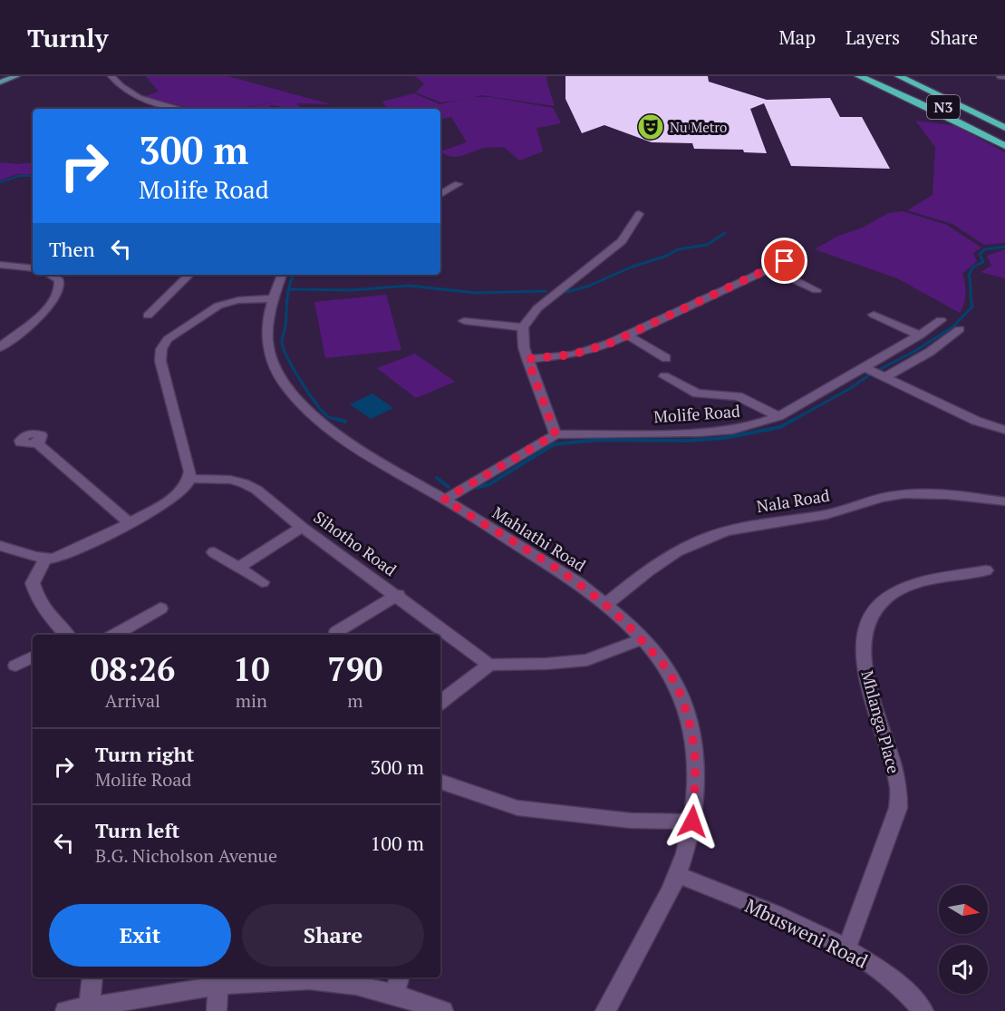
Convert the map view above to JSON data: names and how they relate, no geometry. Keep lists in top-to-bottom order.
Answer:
{
  "streets": {
    "highway": ["N3"],
    "street": [
      "Molife Road",
      "Nala Road",
      "Mahlathi Road",
      "Sihotho Road",
      "Mhlanga Place",
      "Mbusweni Road"
    ]
  },
  "crossings": [
    ["Molife Road", "Mahlathi Road"],
    ["Nala Road", "Mahlathi Road"],
    ["Mahlathi Road", "Mbusweni Road"],
    ["Mhlanga Place", "Mbusweni Road"]
  ],
  "places": {
    "theatre": ["Nu Metro"]
  },
  "north": "right",
  "page": {
    "header": "Turnly",
    "nav": ["Map", "Layers", "Share"],
    "turn": ["300 m", "Molife Road"],
    "then": "Then",
    "eta": [
      "08:26",
      "Arrival",
      "10",
      "min",
      "790",
      "m"
    ],
    "list": [
      {
        "name": "Turn right",
        "note": "Molife Road",
        "value": "300 m"
      },
      {
        "name": "Turn left",
        "note": "B.G. Nicholson Avenue",
        "value": "100 m"
      }
    ],
    "buttons": ["Exit", "Share"]
  }
}
